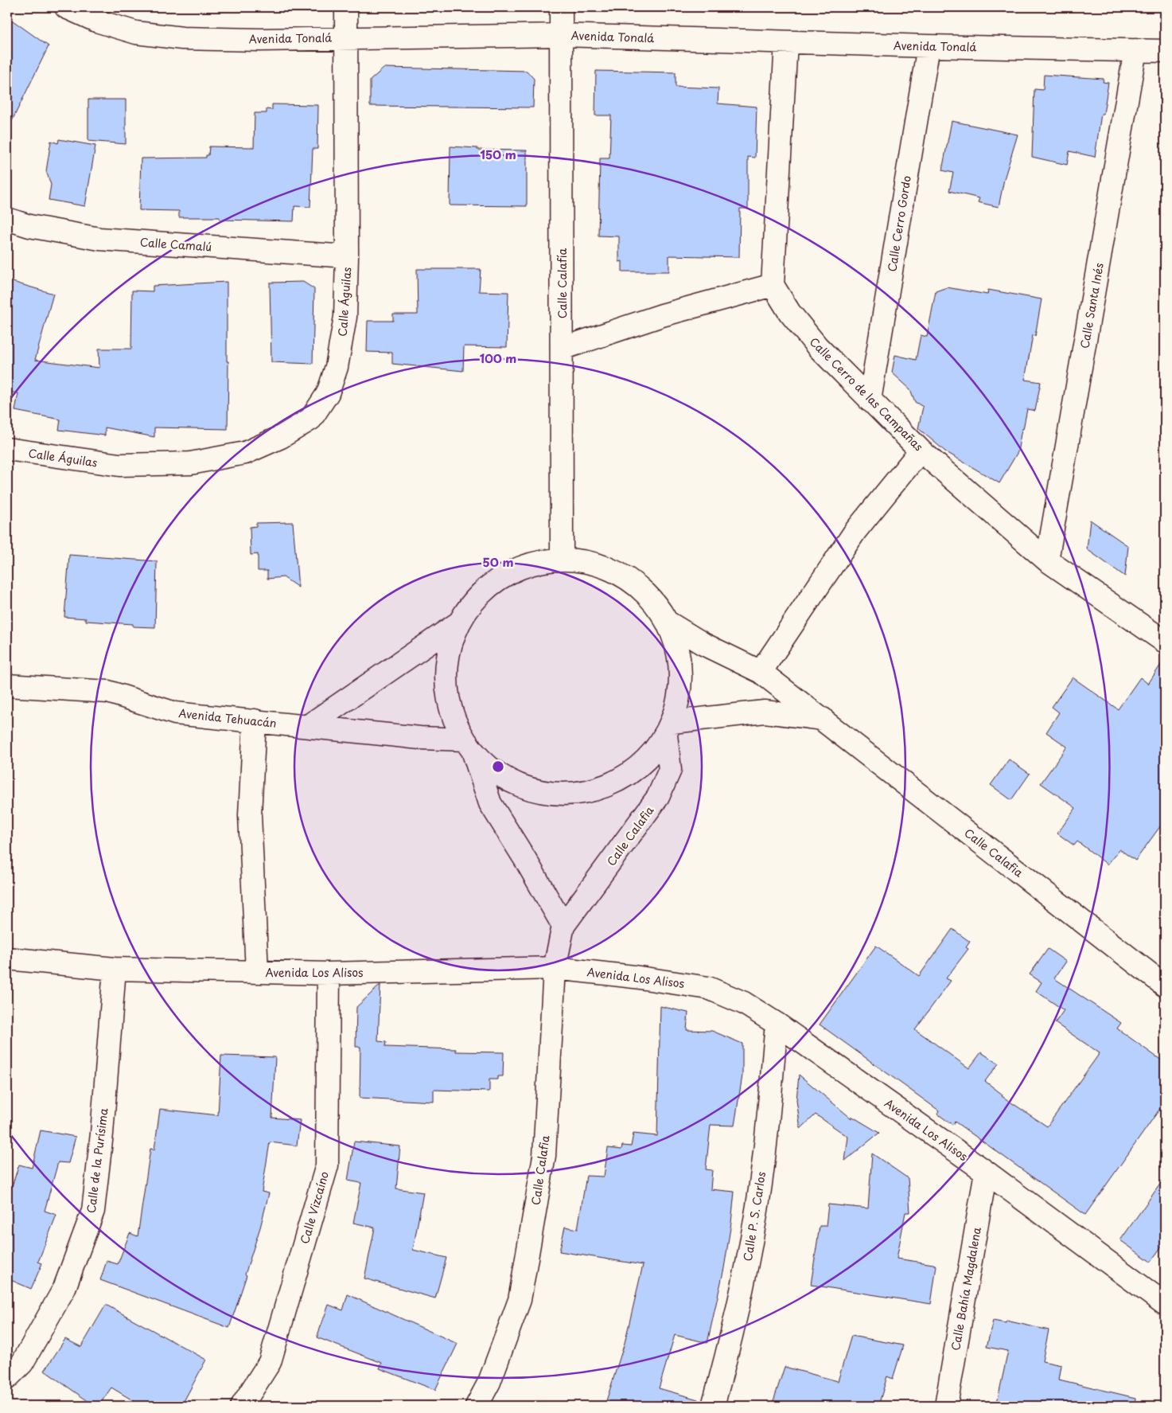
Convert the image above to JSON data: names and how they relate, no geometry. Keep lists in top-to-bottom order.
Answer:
{
  "streets": {
    "street": [
      "Avenida Tonalá",
      "Calle Cerro Gordo",
      "Calle Camalú",
      "Calle Calafía",
      "Calle Águilas",
      "Calle Santa Inés",
      "Calle Cerro de las Campañas",
      "Avenida Tehuacán",
      "Calle Calafia",
      "Avenida Los Alisos",
      "Calle de la Purísima",
      "Calle Vizcaíno",
      "Calle P. S. Carlos",
      "Calle Bahía Magdalena"
    ]
  },
  "crossings": [
    ["Avenida Tonalá", "Calle Cerro Gordo"],
    ["Avenida Tonalá", "Calle Calafía"],
    ["Avenida Tonalá", "Calle Águilas"],
    ["Avenida Tonalá", "Calle Santa Inés"],
    ["Calle Cerro Gordo", "Calle Cerro de las Campañas"],
    ["Calle Camalú", "Calle Águilas"],
    ["Calle Santa Inés", "Calle Cerro de las Campañas"],
    ["Calle Calafia", "Avenida Los Alisos"],
    ["Avenida Los Alisos", "Calle de la Purísima"],
    ["Avenida Los Alisos", "Calle Vizcaíno"],
    ["Avenida Los Alisos", "Calle P. S. Carlos"],
    ["Avenida Los Alisos", "Calle Bahía Magdalena"]
  ],
  "rings": ["150 m", "100 m", "50 m"]
}
